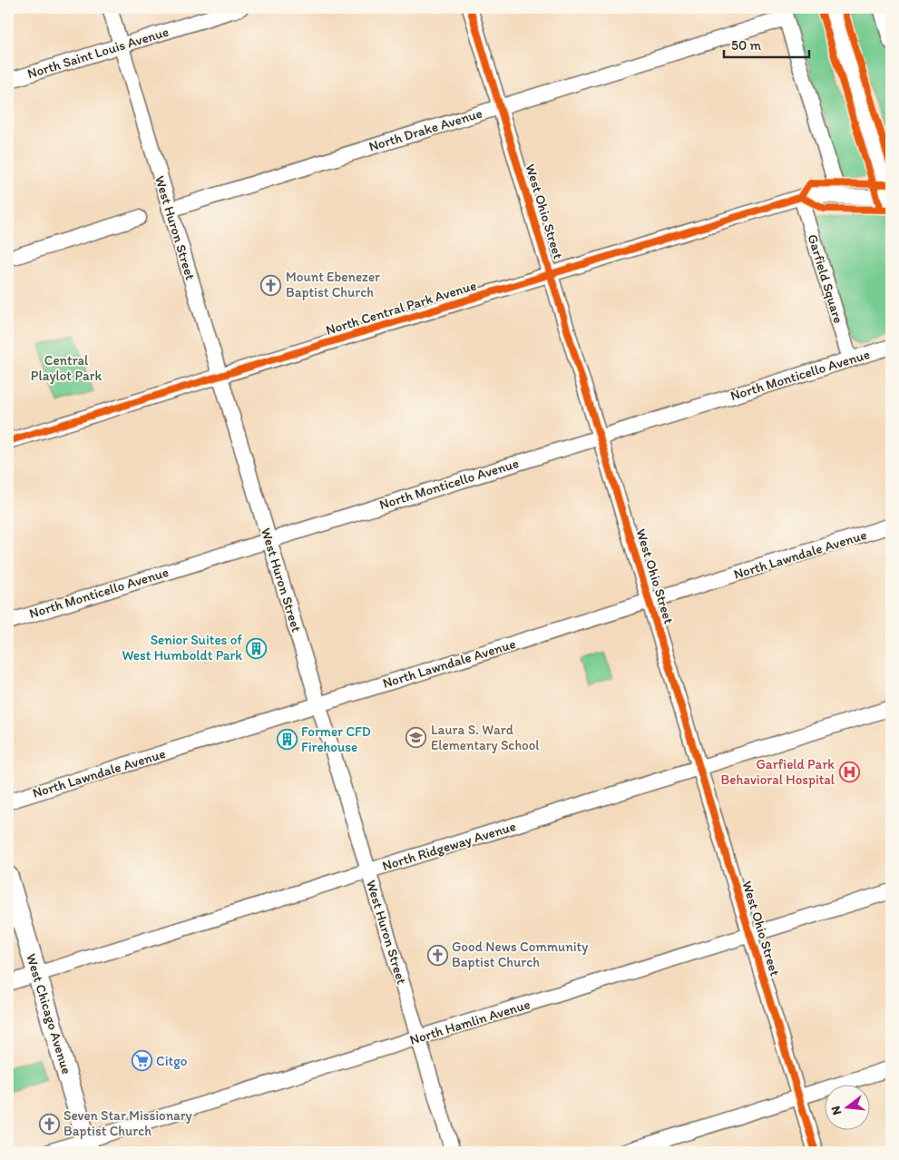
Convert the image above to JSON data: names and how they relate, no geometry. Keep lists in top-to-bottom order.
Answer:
{
  "streets": {
    "main road": ["West Chicago Avenue"],
    "street": [
      "North Saint Louis Avenue",
      "North Drake Avenue",
      "West Ohio Street",
      "West Huron Street",
      "Garfield Square",
      "North Central Park Avenue",
      "North Monticello Avenue",
      "North Lawndale Avenue",
      "North Ridgeway Avenue",
      "North Hamlin Avenue"
    ]
  },
  "crossings": [
    ["North Saint Louis Avenue", "West Huron Street"],
    ["North Drake Avenue", "West Ohio Street"],
    ["North Drake Avenue", "West Huron Street"],
    ["West Ohio Street", "North Central Park Avenue"],
    ["West Ohio Street", "North Monticello Avenue"],
    ["West Ohio Street", "North Lawndale Avenue"],
    ["West Ohio Street", "North Ridgeway Avenue"],
    ["West Ohio Street", "North Hamlin Avenue"],
    ["West Huron Street", "North Central Park Avenue"],
    ["West Huron Street", "North Monticello Avenue"],
    ["West Huron Street", "North Lawndale Avenue"],
    ["West Huron Street", "North Ridgeway Avenue"],
    ["West Huron Street", "North Hamlin Avenue"],
    ["Garfield Square", "North Central Park Avenue"],
    ["Garfield Square", "North Monticello Avenue"],
    ["North Ridgeway Avenue", "West Chicago Avenue"],
    ["West Chicago Avenue", "North Hamlin Avenue"]
  ],
  "parks": ["Central Playlot Park"],
  "places": {
    "church": ["Mount Ebenezer Baptist Church", "Good News Community Baptist Church", "Seven Star Missionary Baptist Church"],
    "building": ["Senior Suites of West Humboldt Park", "Former CFD Firehouse"],
    "school or university": ["Laura S. Ward Elementary School"],
    "hospital": ["Garfield Park Behavioral Hospital"],
    "supermarket": ["Citgo"]
  },
  "scale_bar": "50 m",
  "north": "left"
}
